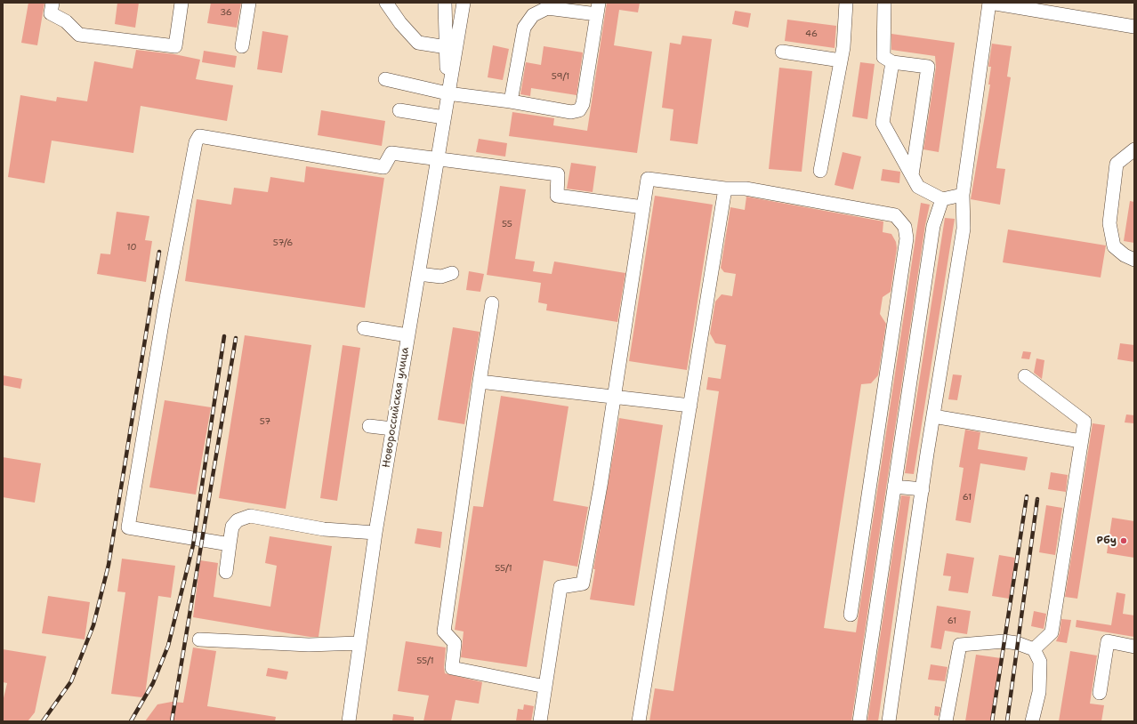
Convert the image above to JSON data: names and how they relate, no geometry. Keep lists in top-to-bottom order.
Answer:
{
  "streets": {
    "street": ["Новороссийская улица"]
  },
  "places": ["Рбу"],
  "house_numbers": [
    "36",
    "46",
    "59/1",
    "55",
    "57/6",
    "10",
    "57",
    "61",
    "55/1",
    "61",
    "55/1"
  ]
}
